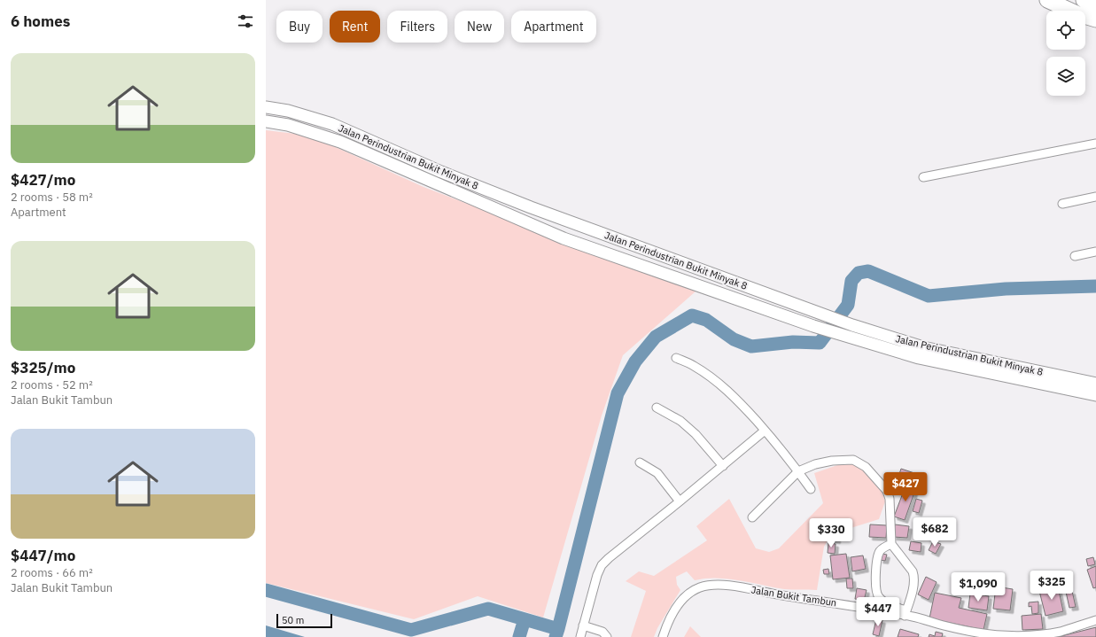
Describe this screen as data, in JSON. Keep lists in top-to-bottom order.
{
  "streets": {
    "street": ["Jalan Perindustrian Bukit Minyak 8", "Jalan Bukit Tambun"]
  },
  "scale_bar": "50 m",
  "page": {
    "heading": "6 homes",
    "chip": [
      "Buy",
      "Rent",
      "Filters",
      "New",
      "Apartment"
    ],
    "list": [
      {
        "name": "$427/mo",
        "note": "2 rooms · 58 m² · Apartment"
      },
      {
        "name": "$325/mo",
        "note": "2 rooms · 52 m² · Jalan Bukit Tambun"
      },
      {
        "name": "$447/mo",
        "note": "2 rooms · 66 m² · Jalan Bukit Tambun"
      }
    ],
    "price": [
      "$427",
      "$682",
      "$330",
      "$325",
      "$1,090",
      "$447"
    ],
    "scale": "50 m"
  }
}
